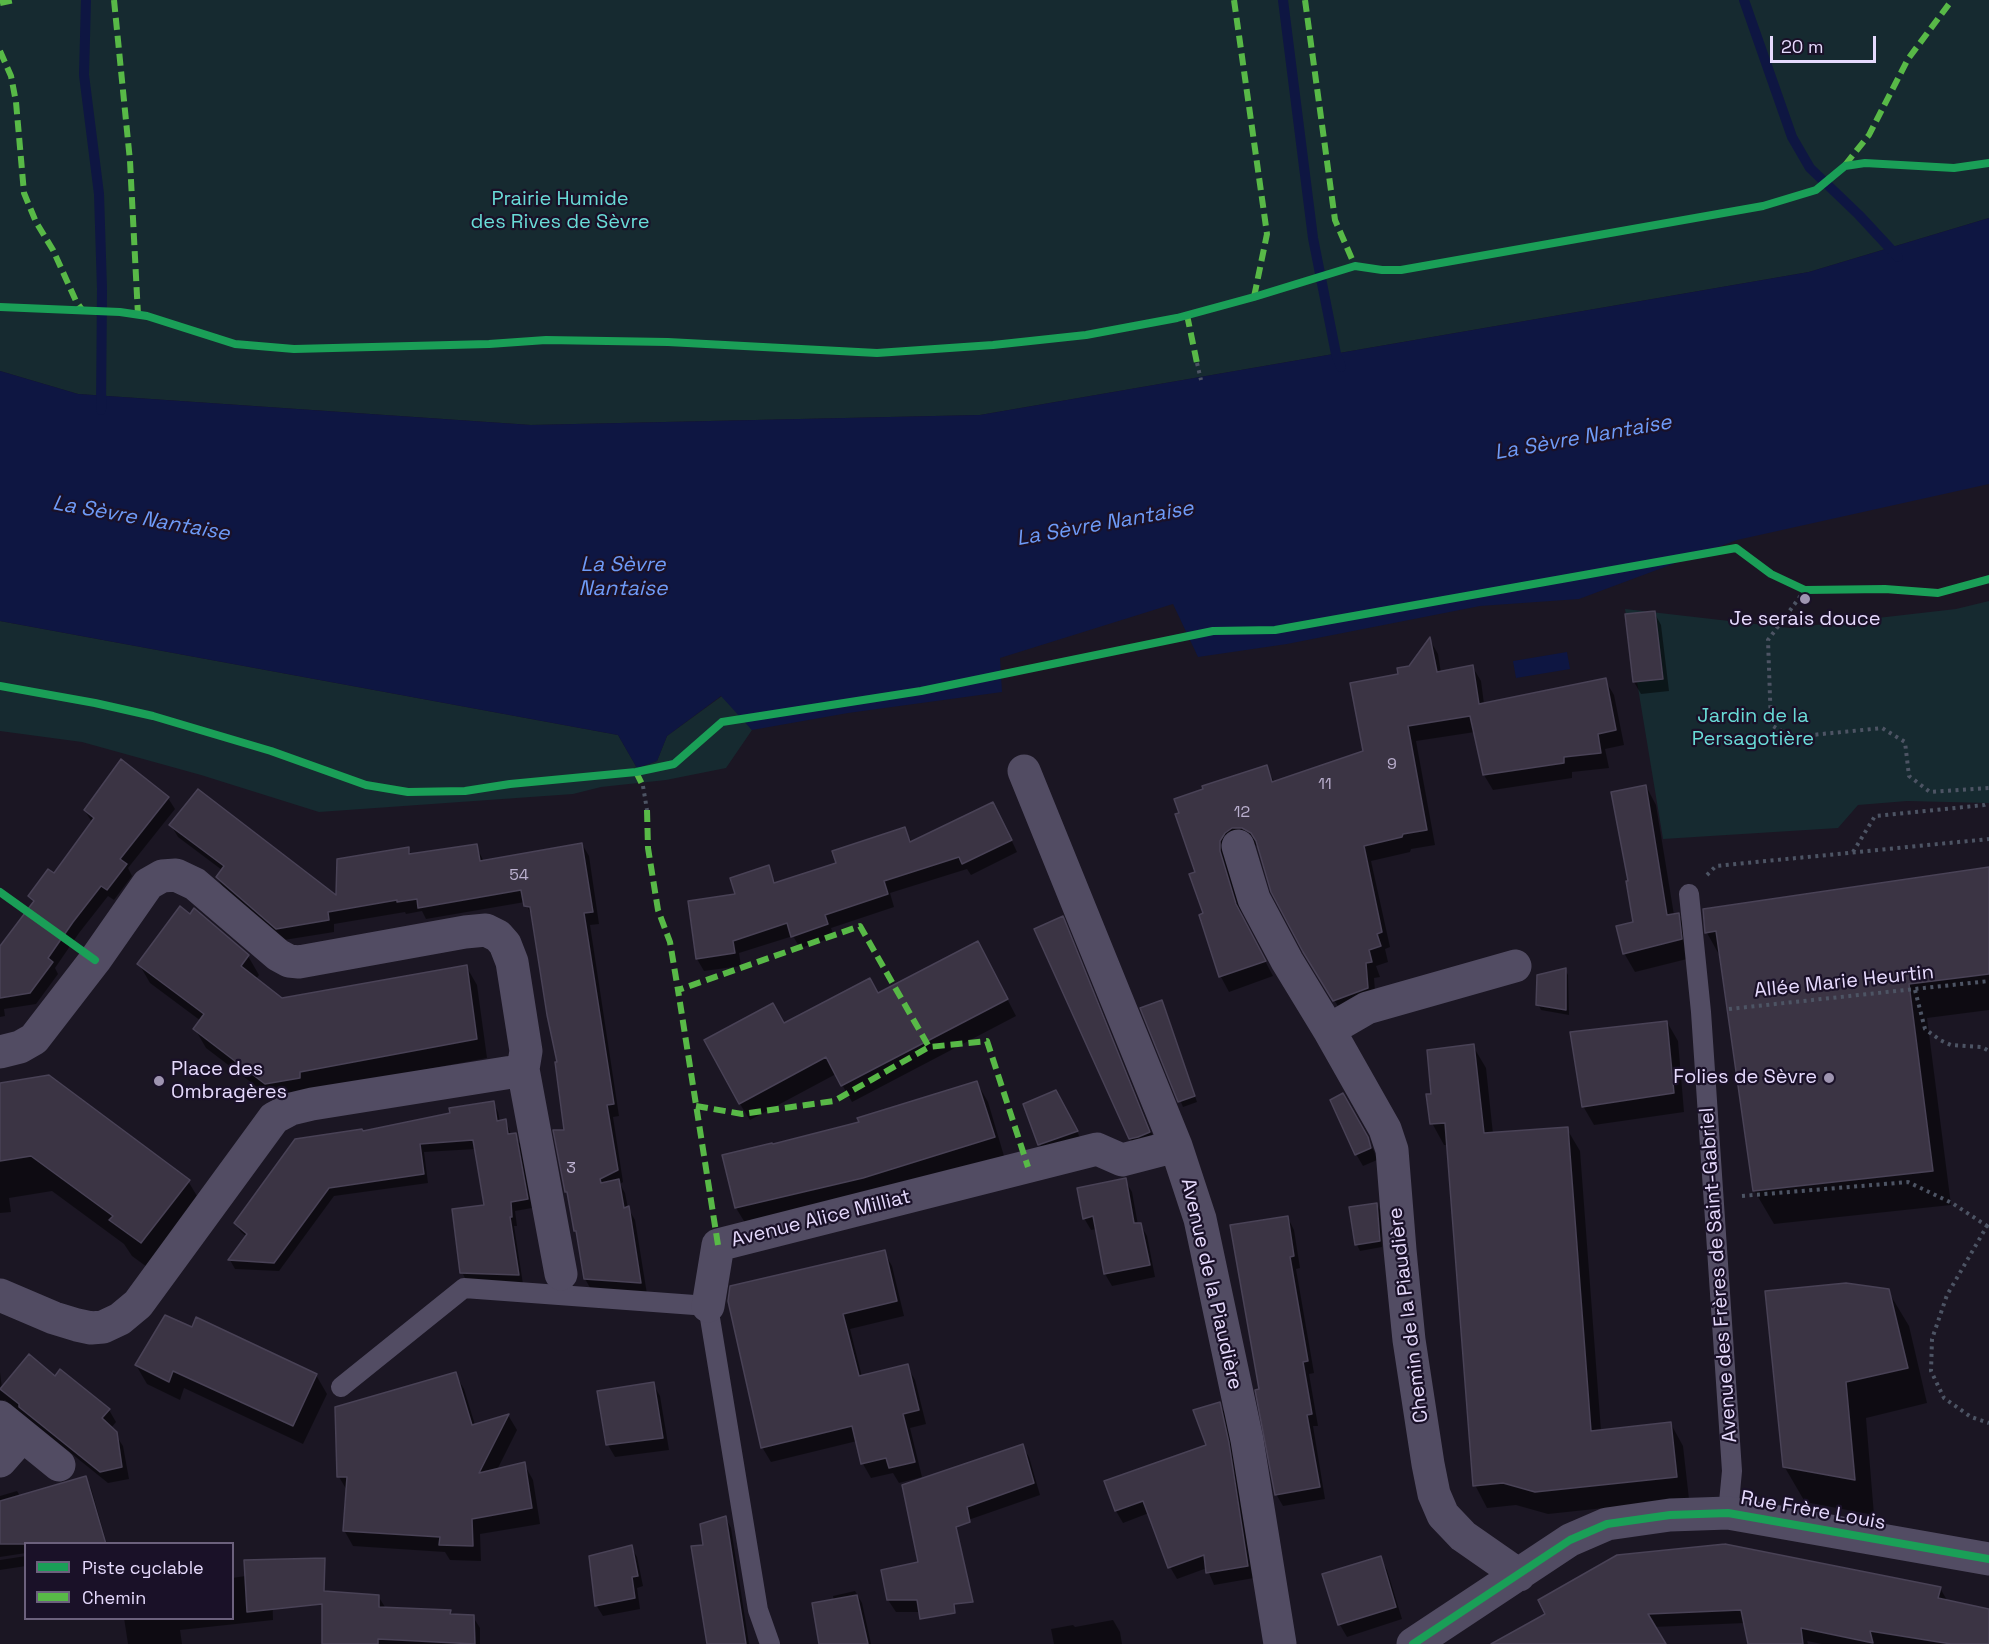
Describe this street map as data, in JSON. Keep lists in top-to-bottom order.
{
  "streets": {
    "street": [
      "Avenue Alice Milliat",
      "Avenue de la Piaudière",
      "Chemin de la Piaudière",
      "Rue Frère Louis"
    ],
    "lane": ["Avenue des Frères de Saint-Gabriel"],
    "path": ["Allée Marie Heurtin"]
  },
  "crossings": [
    ["Allée Marie Heurtin", "Avenue des Frères de Saint-Gabriel"],
    ["Avenue Alice Milliat", "Avenue de la Piaudière"],
    ["Avenue des Frères de Saint-Gabriel", "Rue Frère Louis"],
    ["Chemin de la Piaudière", "Rue Frère Louis"]
  ],
  "water": ["La Sèvre Nantaise"],
  "parks": ["Prairie Humide des Rives de Sèvre", "Jardin de la Persagotière"],
  "places": ["Je serais douce", "Folies de Sèvre", "Place des Ombragères"],
  "house_numbers": [
    "9",
    "11",
    "12",
    "54",
    "3"
  ],
  "legend": ["Piste cyclable", "Chemin"],
  "scale_bar": "20 m"
}
